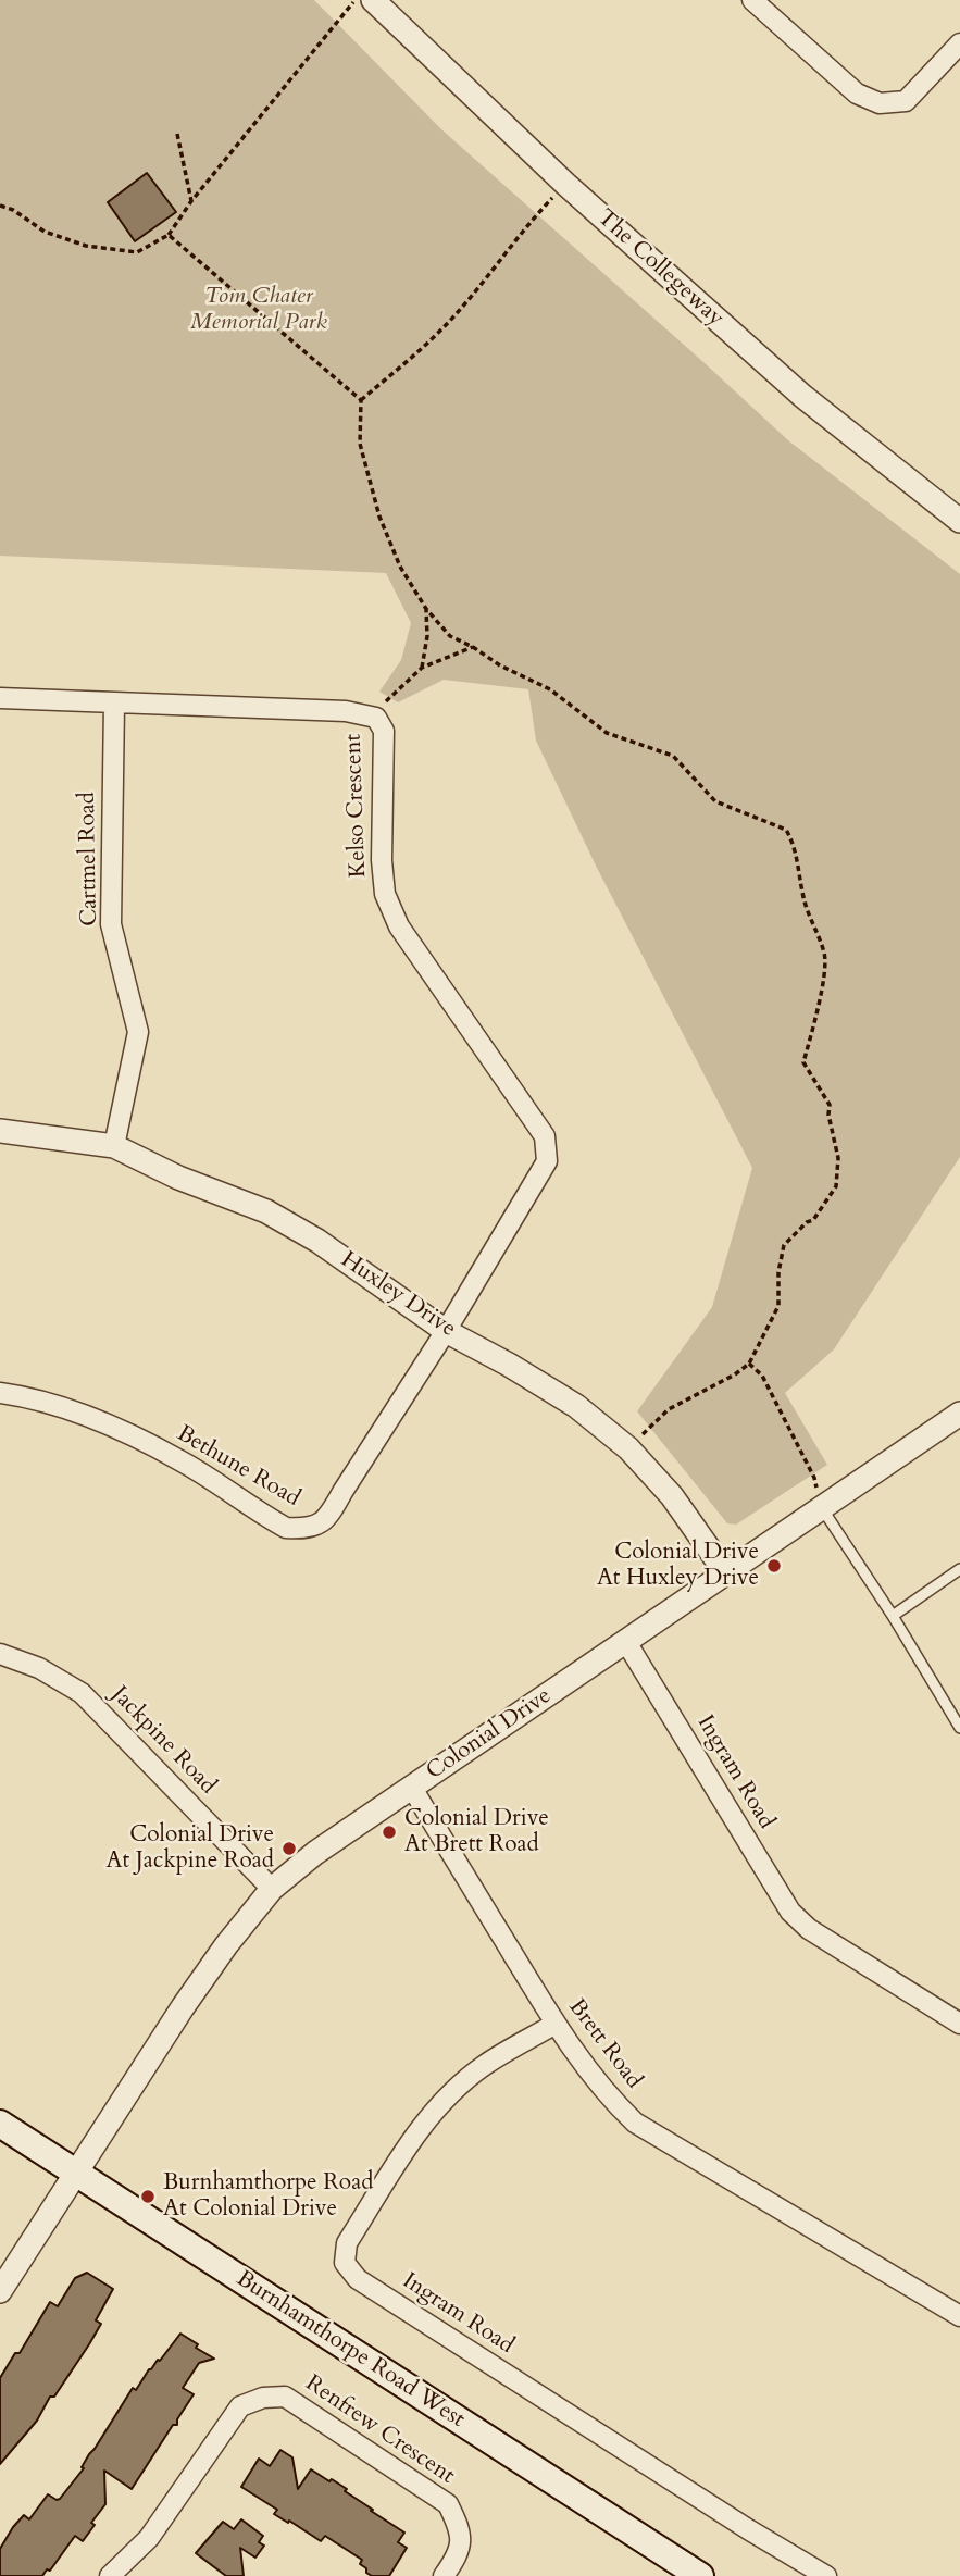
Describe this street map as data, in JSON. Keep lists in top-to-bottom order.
{
  "streets": {
    "main road": ["Burnhamthorpe Road West"],
    "street": [
      "The Collegeway",
      "Kelso Crescent",
      "Cartmel Road",
      "Huxley Drive",
      "Bethune Road",
      "Colonial Drive",
      "Jackpine Road",
      "Ingram Road",
      "Brett Road",
      "Renfrew Crescent"
    ]
  },
  "crossings": [
    ["Kelso Crescent", "Cartmel Road"],
    ["Kelso Crescent", "Huxley Drive"],
    ["Kelso Crescent", "Bethune Road"],
    ["Cartmel Road", "Huxley Drive"],
    ["Huxley Drive", "Bethune Road"],
    ["Huxley Drive", "Colonial Drive"],
    ["Colonial Drive", "Jackpine Road"],
    ["Colonial Drive", "Ingram Road"],
    ["Colonial Drive", "Brett Road"],
    ["Colonial Drive", "Burnhamthorpe Road West"],
    ["Ingram Road", "Brett Road"]
  ],
  "parks": ["Tom Chater Memorial Park"],
  "places": [
    "Colonial Drive At Huxley Drive",
    "Colonial Drive At Brett Road",
    "Colonial Drive At Jackpine Road",
    "Burnhamthorpe Road At Colonial Drive"
  ]
}
